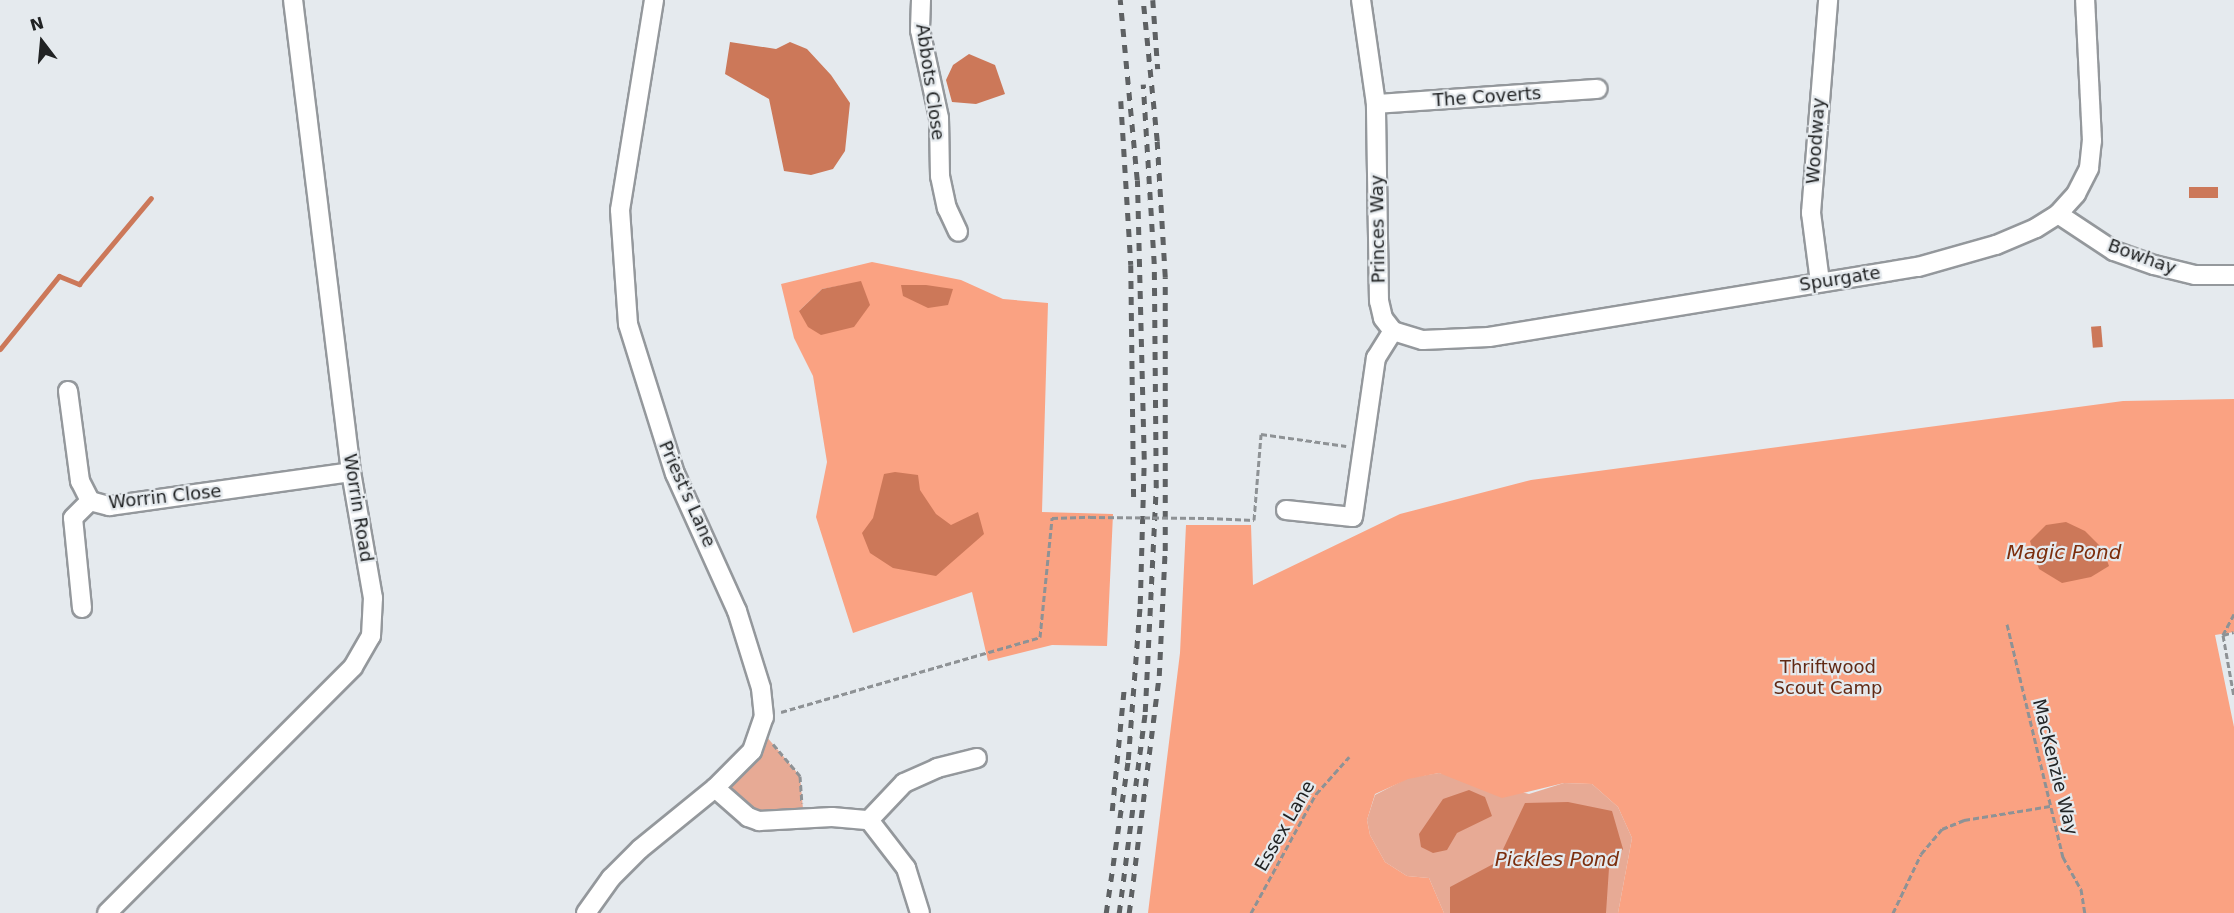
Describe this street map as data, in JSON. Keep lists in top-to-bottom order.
{
  "streets": {
    "street": [
      "Abbots Close",
      "The Coverts",
      "Woodway",
      "Princes Way",
      "Bowhay",
      "Spurgate",
      "Priest's Lane",
      "Worrin Close",
      "Worrin Road"
    ],
    "path": ["MacKenzie Way", "Essex Lane"]
  },
  "crossings": [
    ["The Coverts", "Princes Way"],
    ["Woodway", "Spurgate"],
    ["Princes Way", "Spurgate"],
    ["Bowhay", "Spurgate"],
    ["Worrin Close", "Worrin Road"]
  ],
  "water": ["Magic Pond", "Pickles Pond"],
  "parks": ["Thriftwood Scout Camp"],
  "north": "top"
}
